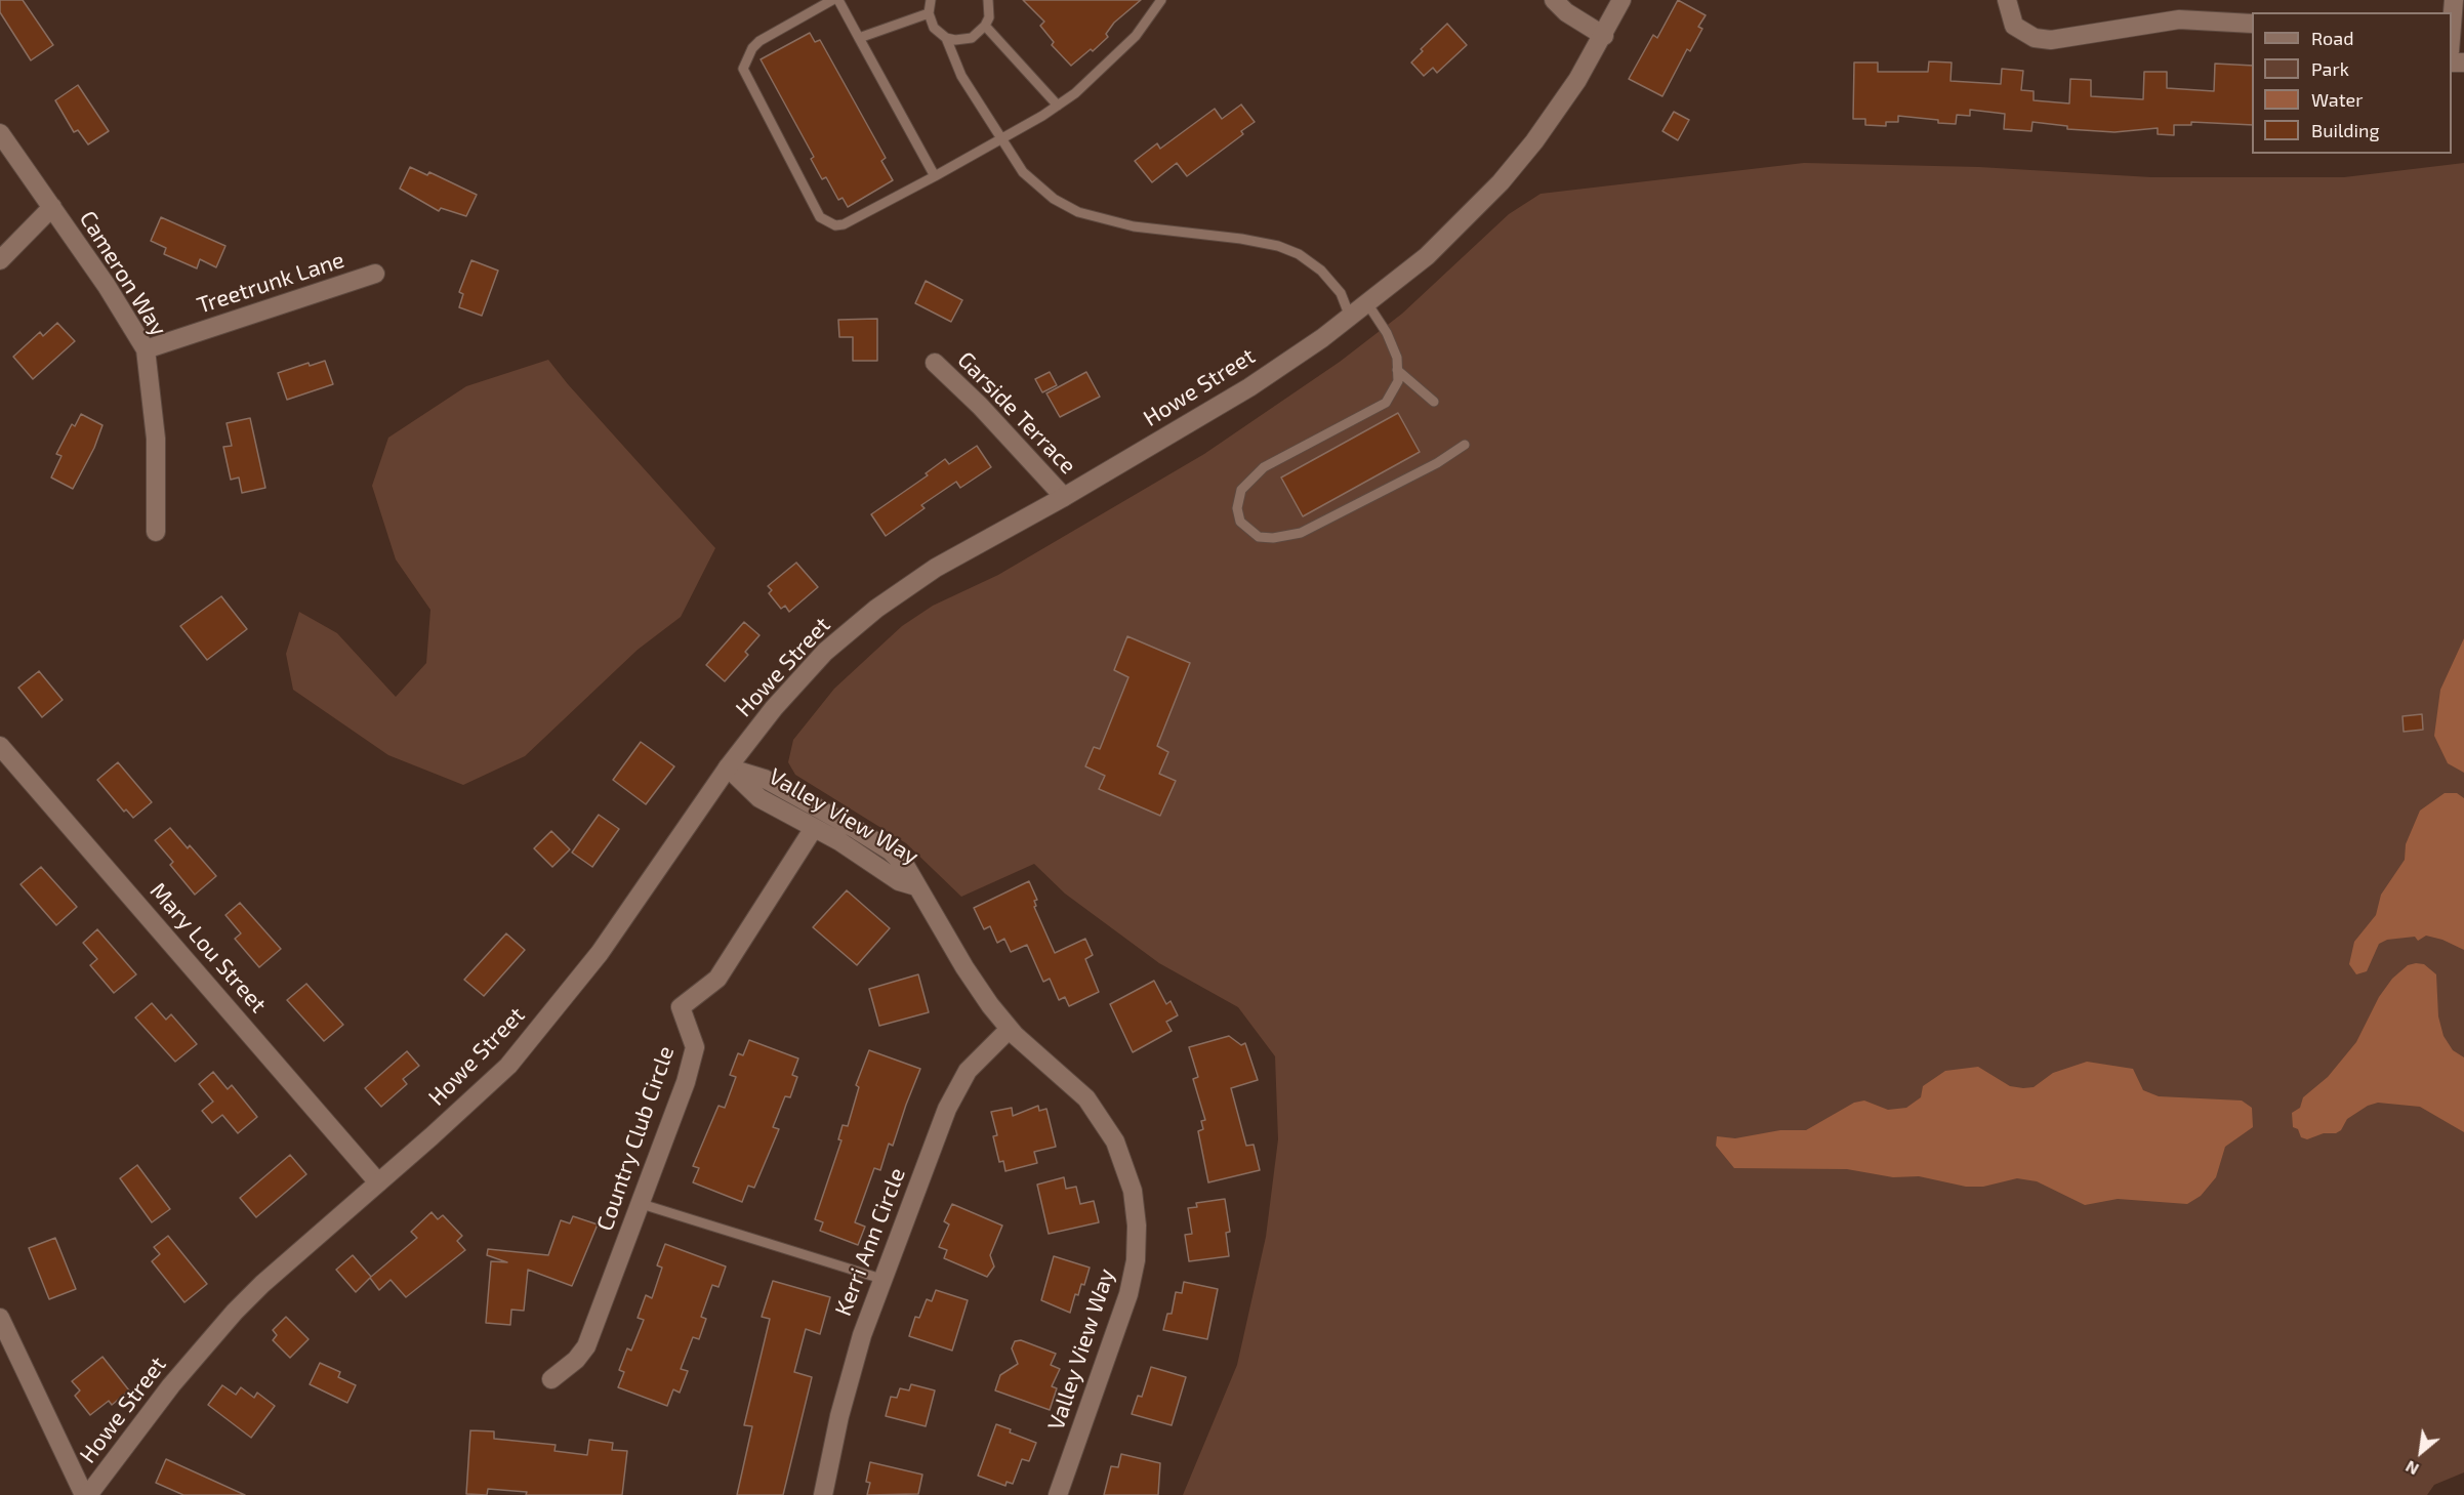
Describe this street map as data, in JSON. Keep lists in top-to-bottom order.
{
  "streets": {
    "street": [
      "Cameron Way",
      "Treetrunk Lane",
      "Howe Street",
      "Garside Terrace",
      "Valley View Way",
      "Mary Lou Street",
      "Country Club Circle",
      "Kerri Ann Circle"
    ]
  },
  "crossings": [
    ["Cameron Way", "Treetrunk Lane"],
    ["Howe Street", "Garside Terrace"],
    ["Howe Street", "Valley View Way"],
    ["Howe Street", "Mary Lou Street"],
    ["Valley View Way", "Country Club Circle"],
    ["Valley View Way", "Kerri Ann Circle"]
  ],
  "legend": [
    "Road",
    "Park",
    "Water",
    "Building"
  ],
  "north": "bottom left"
}
